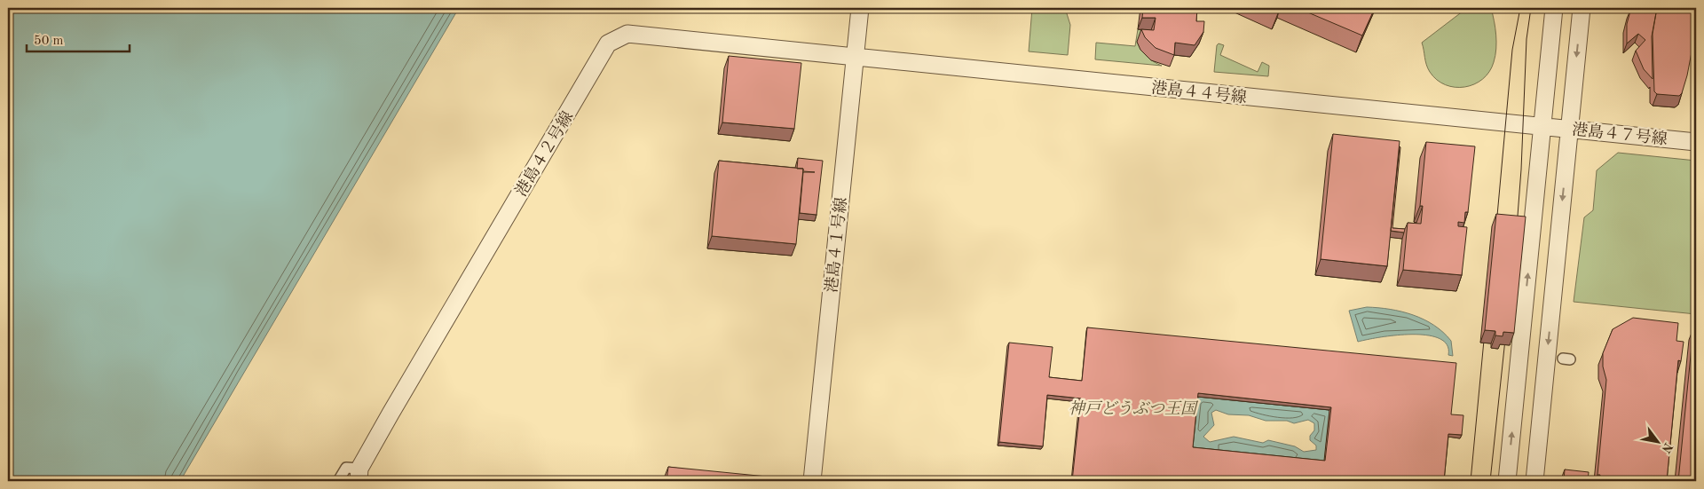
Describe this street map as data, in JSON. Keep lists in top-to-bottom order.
{
  "streets": {
    "street": [
      "港島４４号線",
      "港島４７号線",
      "港島４２号線",
      "港島４１号線"
    ]
  },
  "crossings": [
    ["港島４４号線", "港島４７号線"],
    ["港島４４号線", "港島４２号線"],
    ["港島４４号線", "港島４１号線"],
    ["港島４２号線", "港島４１号線"]
  ],
  "parks": ["神戸どうぶつ王国"],
  "scale_bar": "50 m",
  "north": "bottom right"
}
